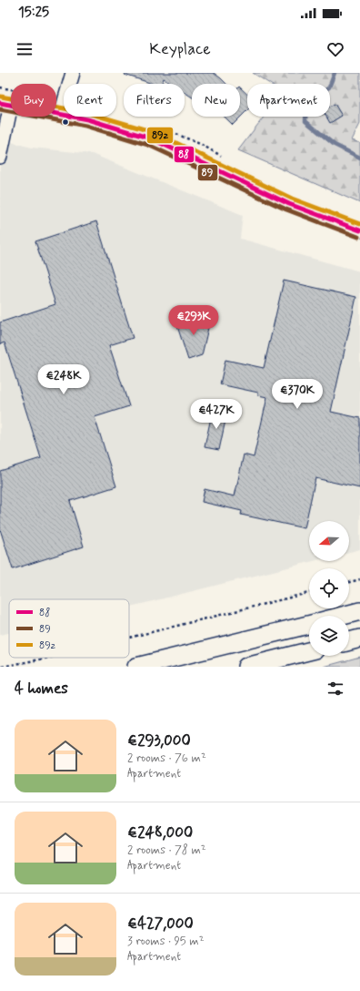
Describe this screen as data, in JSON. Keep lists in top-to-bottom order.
{
  "lines": ["transit line 89z", "transit line 88", "transit line 89"],
  "legend": ["88", "89", "89z"],
  "north": "left",
  "page": {
    "status": "15:25",
    "header": "Keyplace",
    "chip": [
      "Buy",
      "Rent",
      "Filters",
      "New",
      "Apartment"
    ],
    "price": [
      "€293K",
      "€248K",
      "€370K",
      "€427K"
    ],
    "heading": "4 homes",
    "list": [
      {
        "name": "€293,000",
        "note": "2 rooms · 76 m² · Apartment"
      },
      {
        "name": "€248,000",
        "note": "2 rooms · 78 m² · Apartment"
      },
      {
        "name": "€427,000",
        "note": "3 rooms · 95 m² · Apartment"
      }
    ]
  }
}
